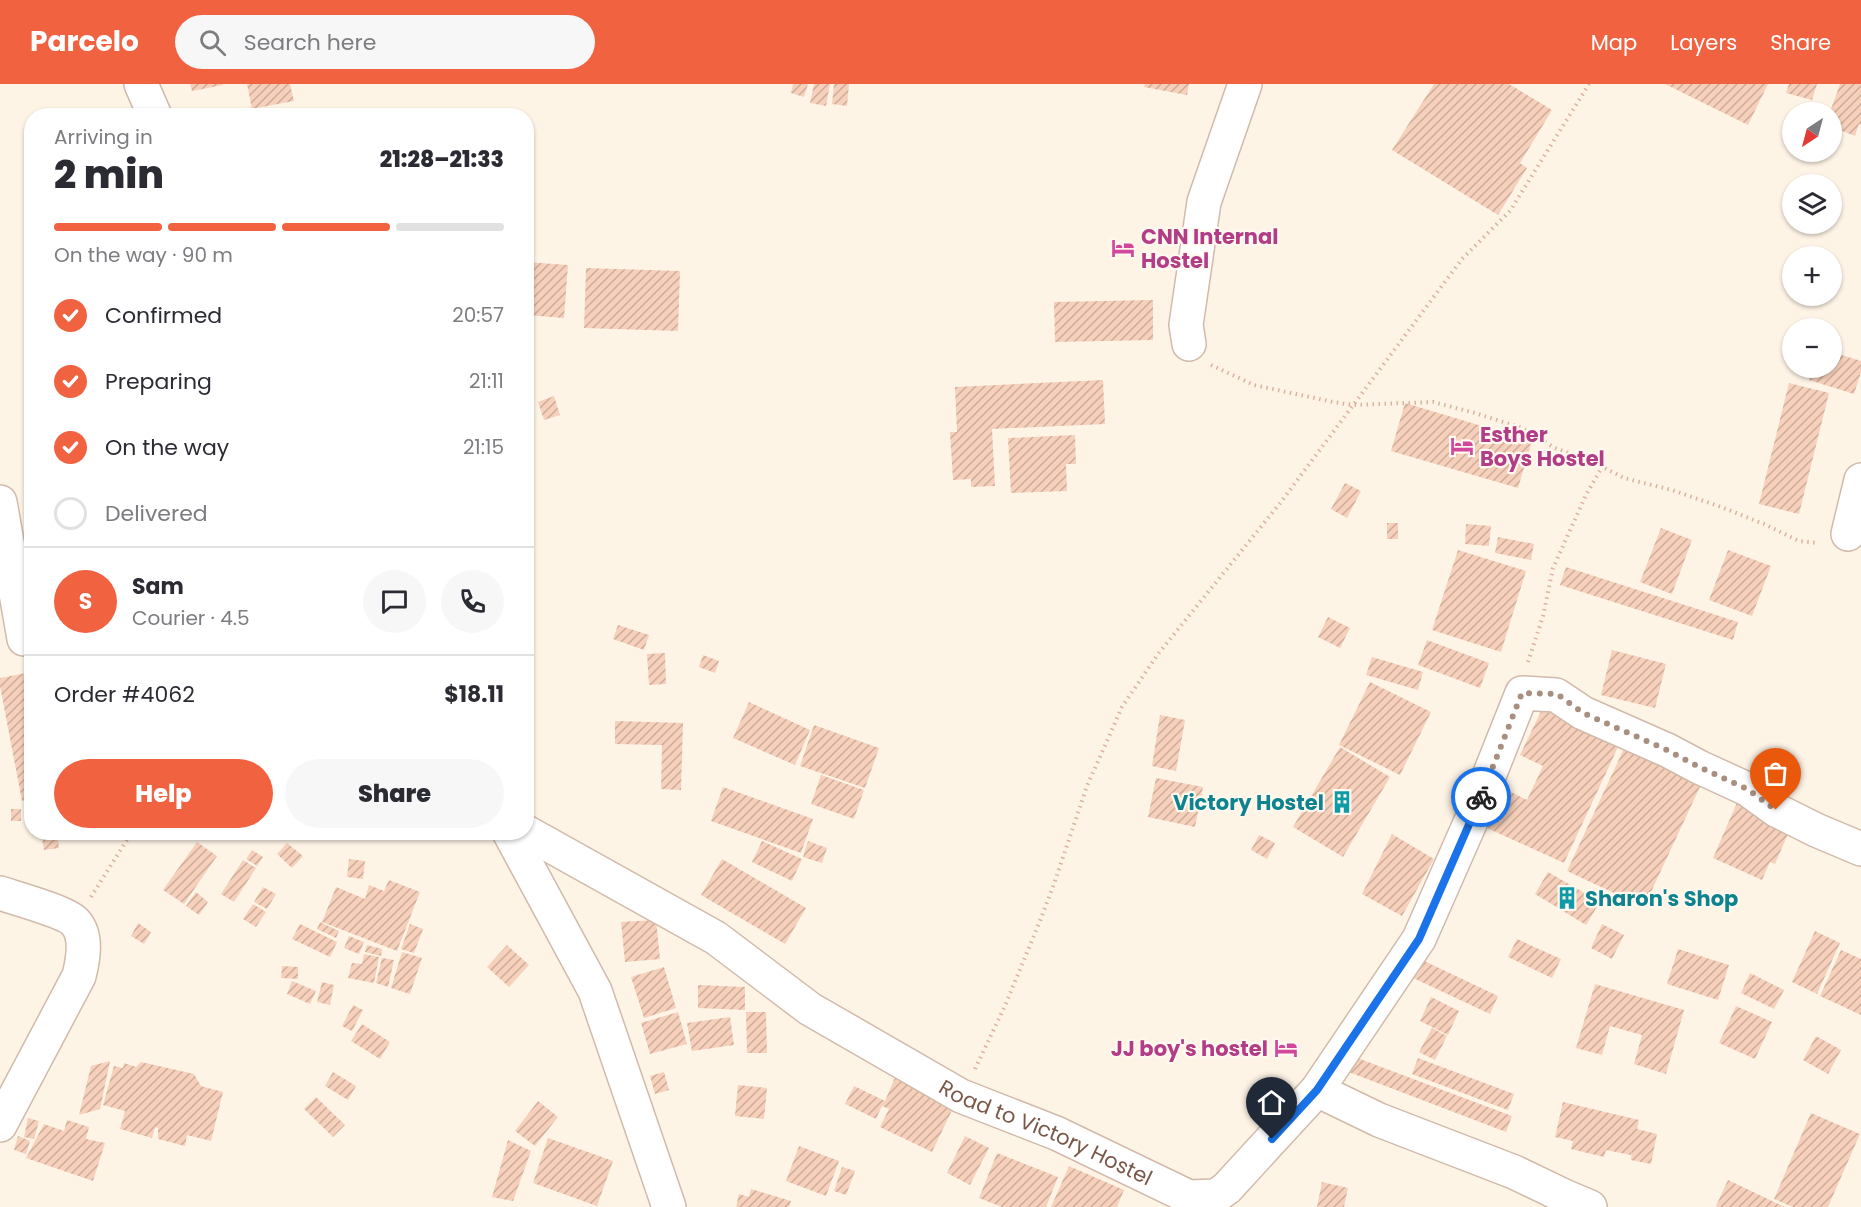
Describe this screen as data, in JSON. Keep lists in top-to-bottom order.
{
  "streets": {
    "street": ["Road to Victory Hostel"]
  },
  "places": {
    "hotel": ["CNN Internal Hostel", "Esther Boys Hostel", "JJ boy's hostel"],
    "building": ["Victory Hostel", "Sharon's Shop"]
  },
  "north": "bottom left",
  "page": {
    "header": "Parcelo",
    "search": "Search here",
    "nav": ["Map", "Layers", "Share"],
    "map_buttons": ["+", "−"],
    "heading": ["2 min", "Arriving in", "21:28–21:33"],
    "panel": [
      "Sam",
      "Courier · 4.5",
      "Order #4062",
      "$18.11"
    ],
    "bar": "On the way · 90 m",
    "list": [
      ["Confirmed", "20:57"],
      ["Preparing", "21:11"],
      ["On the way", "21:15"],
      "Delivered"
    ],
    "round": "S",
    "buttons": ["Help", "Share"]
  }
}
